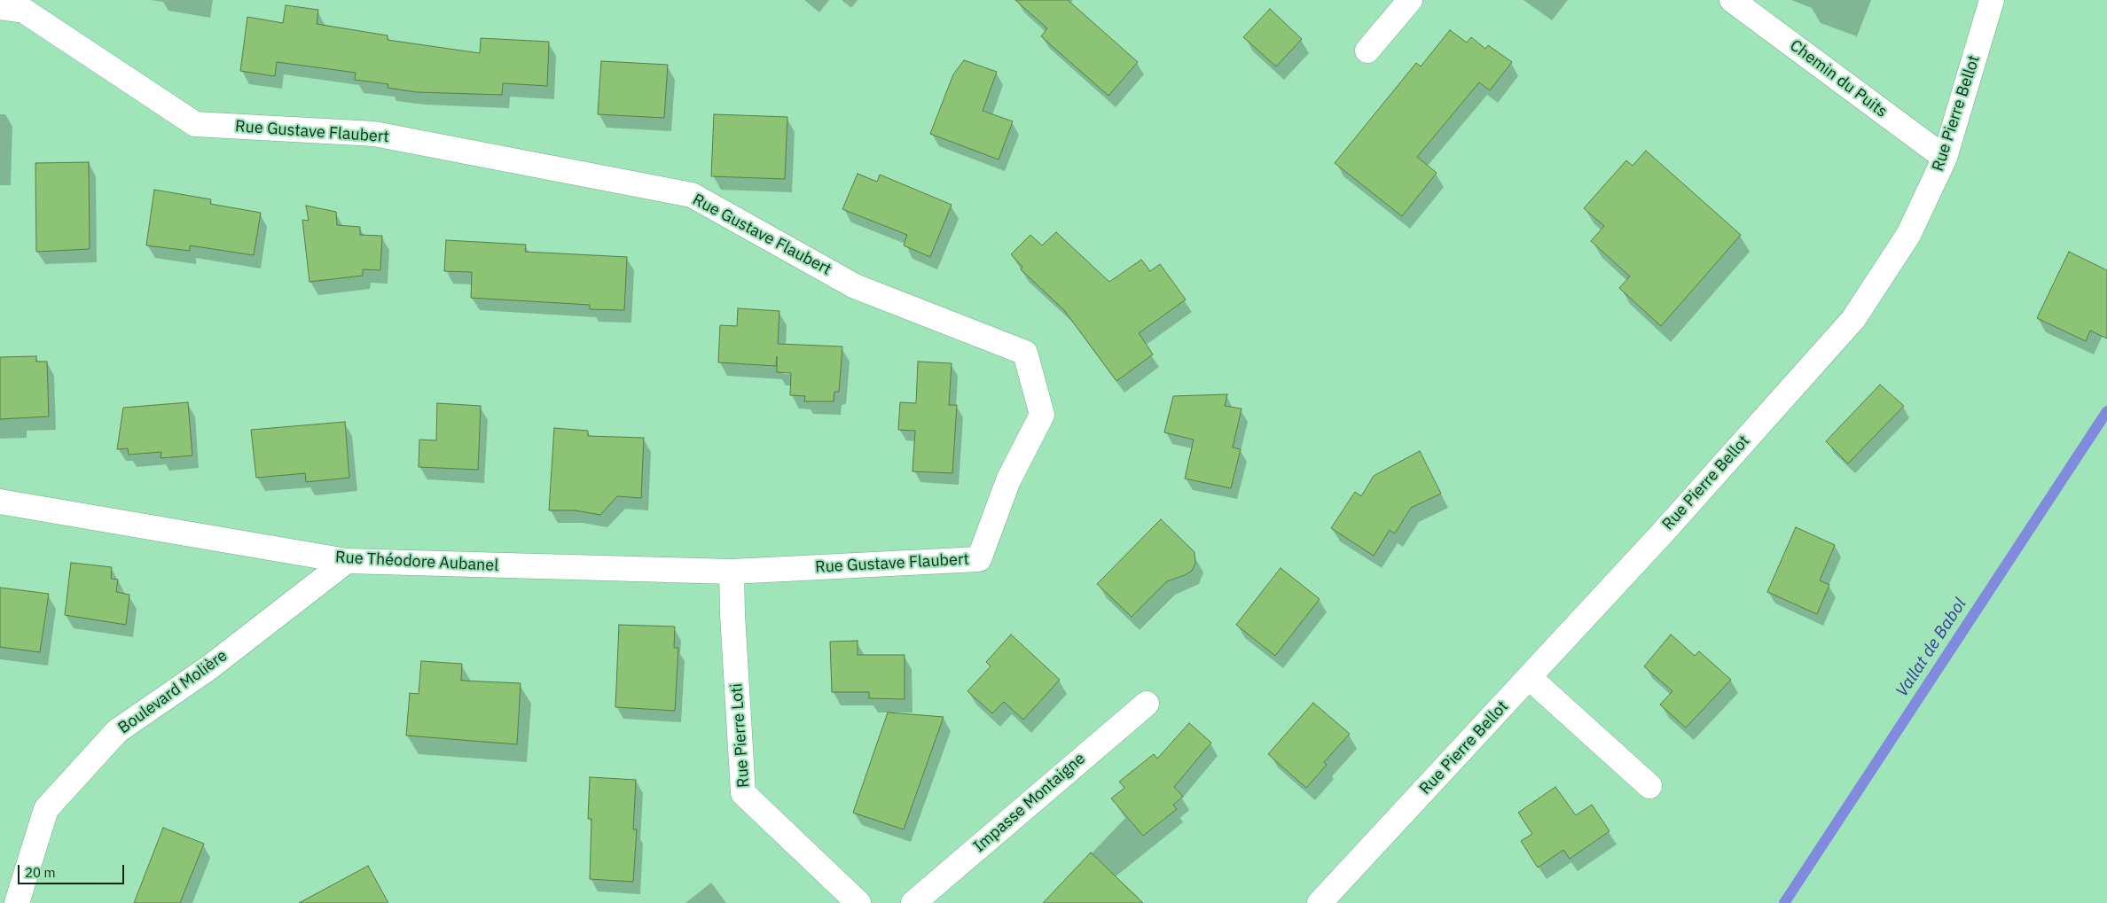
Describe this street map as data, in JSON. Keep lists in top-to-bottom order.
{
  "streets": {
    "street": [
      "Chemin du Puits",
      "Rue Pierre Bellot",
      "Rue Gustave Flaubert",
      "Rue Théodore Aubanel",
      "Boulevard Molière",
      "Rue Pierre Loti",
      "Impasse Montaigne"
    ]
  },
  "crossings": [
    ["Chemin du Puits", "Rue Pierre Bellot"],
    ["Rue Gustave Flaubert", "Rue Théodore Aubanel"],
    ["Rue Gustave Flaubert", "Rue Pierre Loti"],
    ["Rue Théodore Aubanel", "Boulevard Molière"],
    ["Rue Théodore Aubanel", "Rue Pierre Loti"]
  ],
  "water": ["Vallat de Babol"],
  "scale_bar": "20 m"
}
